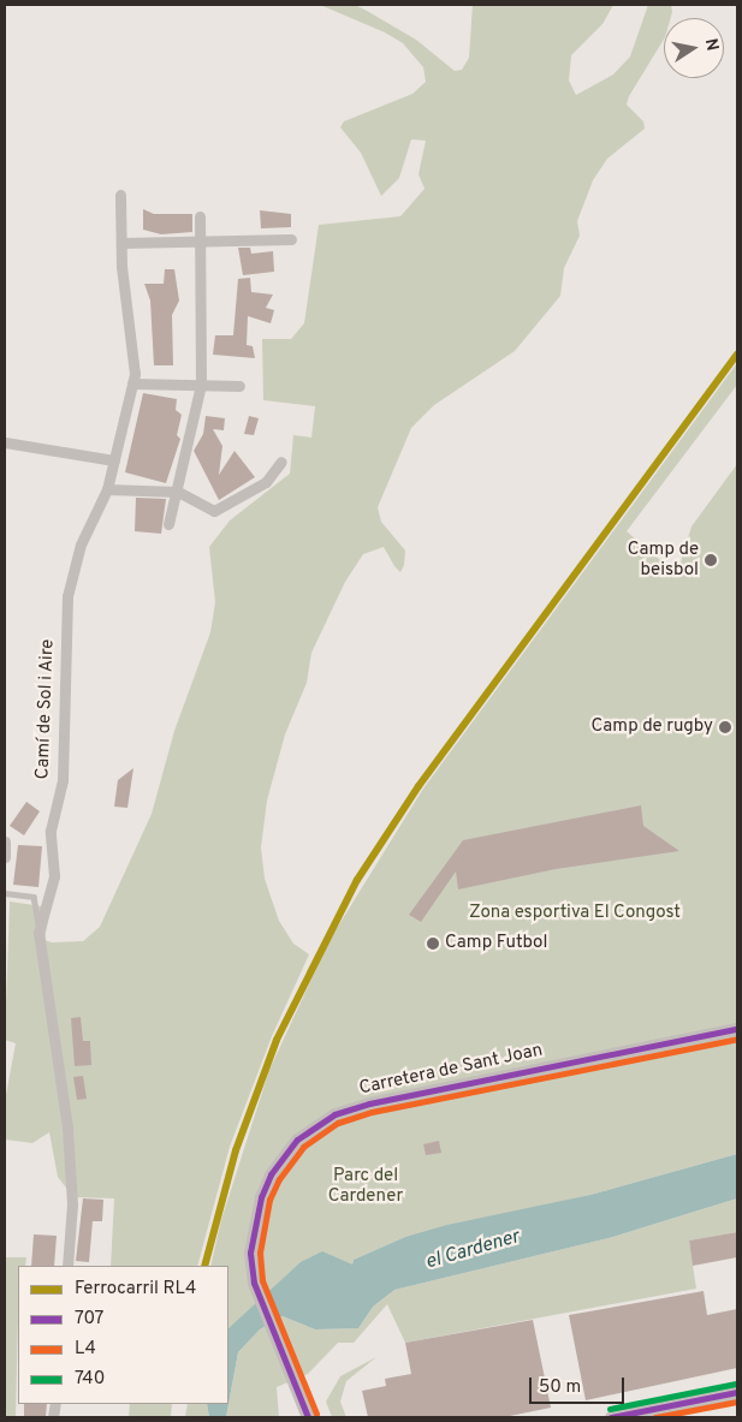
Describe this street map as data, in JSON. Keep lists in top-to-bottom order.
{
  "streets": {
    "street": ["Camí de Sol i Aire", "Carretera de Sant Joan"]
  },
  "water": ["el Cardener"],
  "parks": ["Zona esportiva El Congost", "Parc del Cardener"],
  "places": ["Camp de beisbol", "Camp de rugby", "Camp Futbol"],
  "lines": [
    "rail line RL4",
    "transit line 707",
    "transit line L4",
    "transit line 740"
  ],
  "legend": [
    "Ferrocarril RL4",
    "707",
    "L4",
    "740"
  ],
  "scale_bar": "50 m",
  "north": "right"
}
